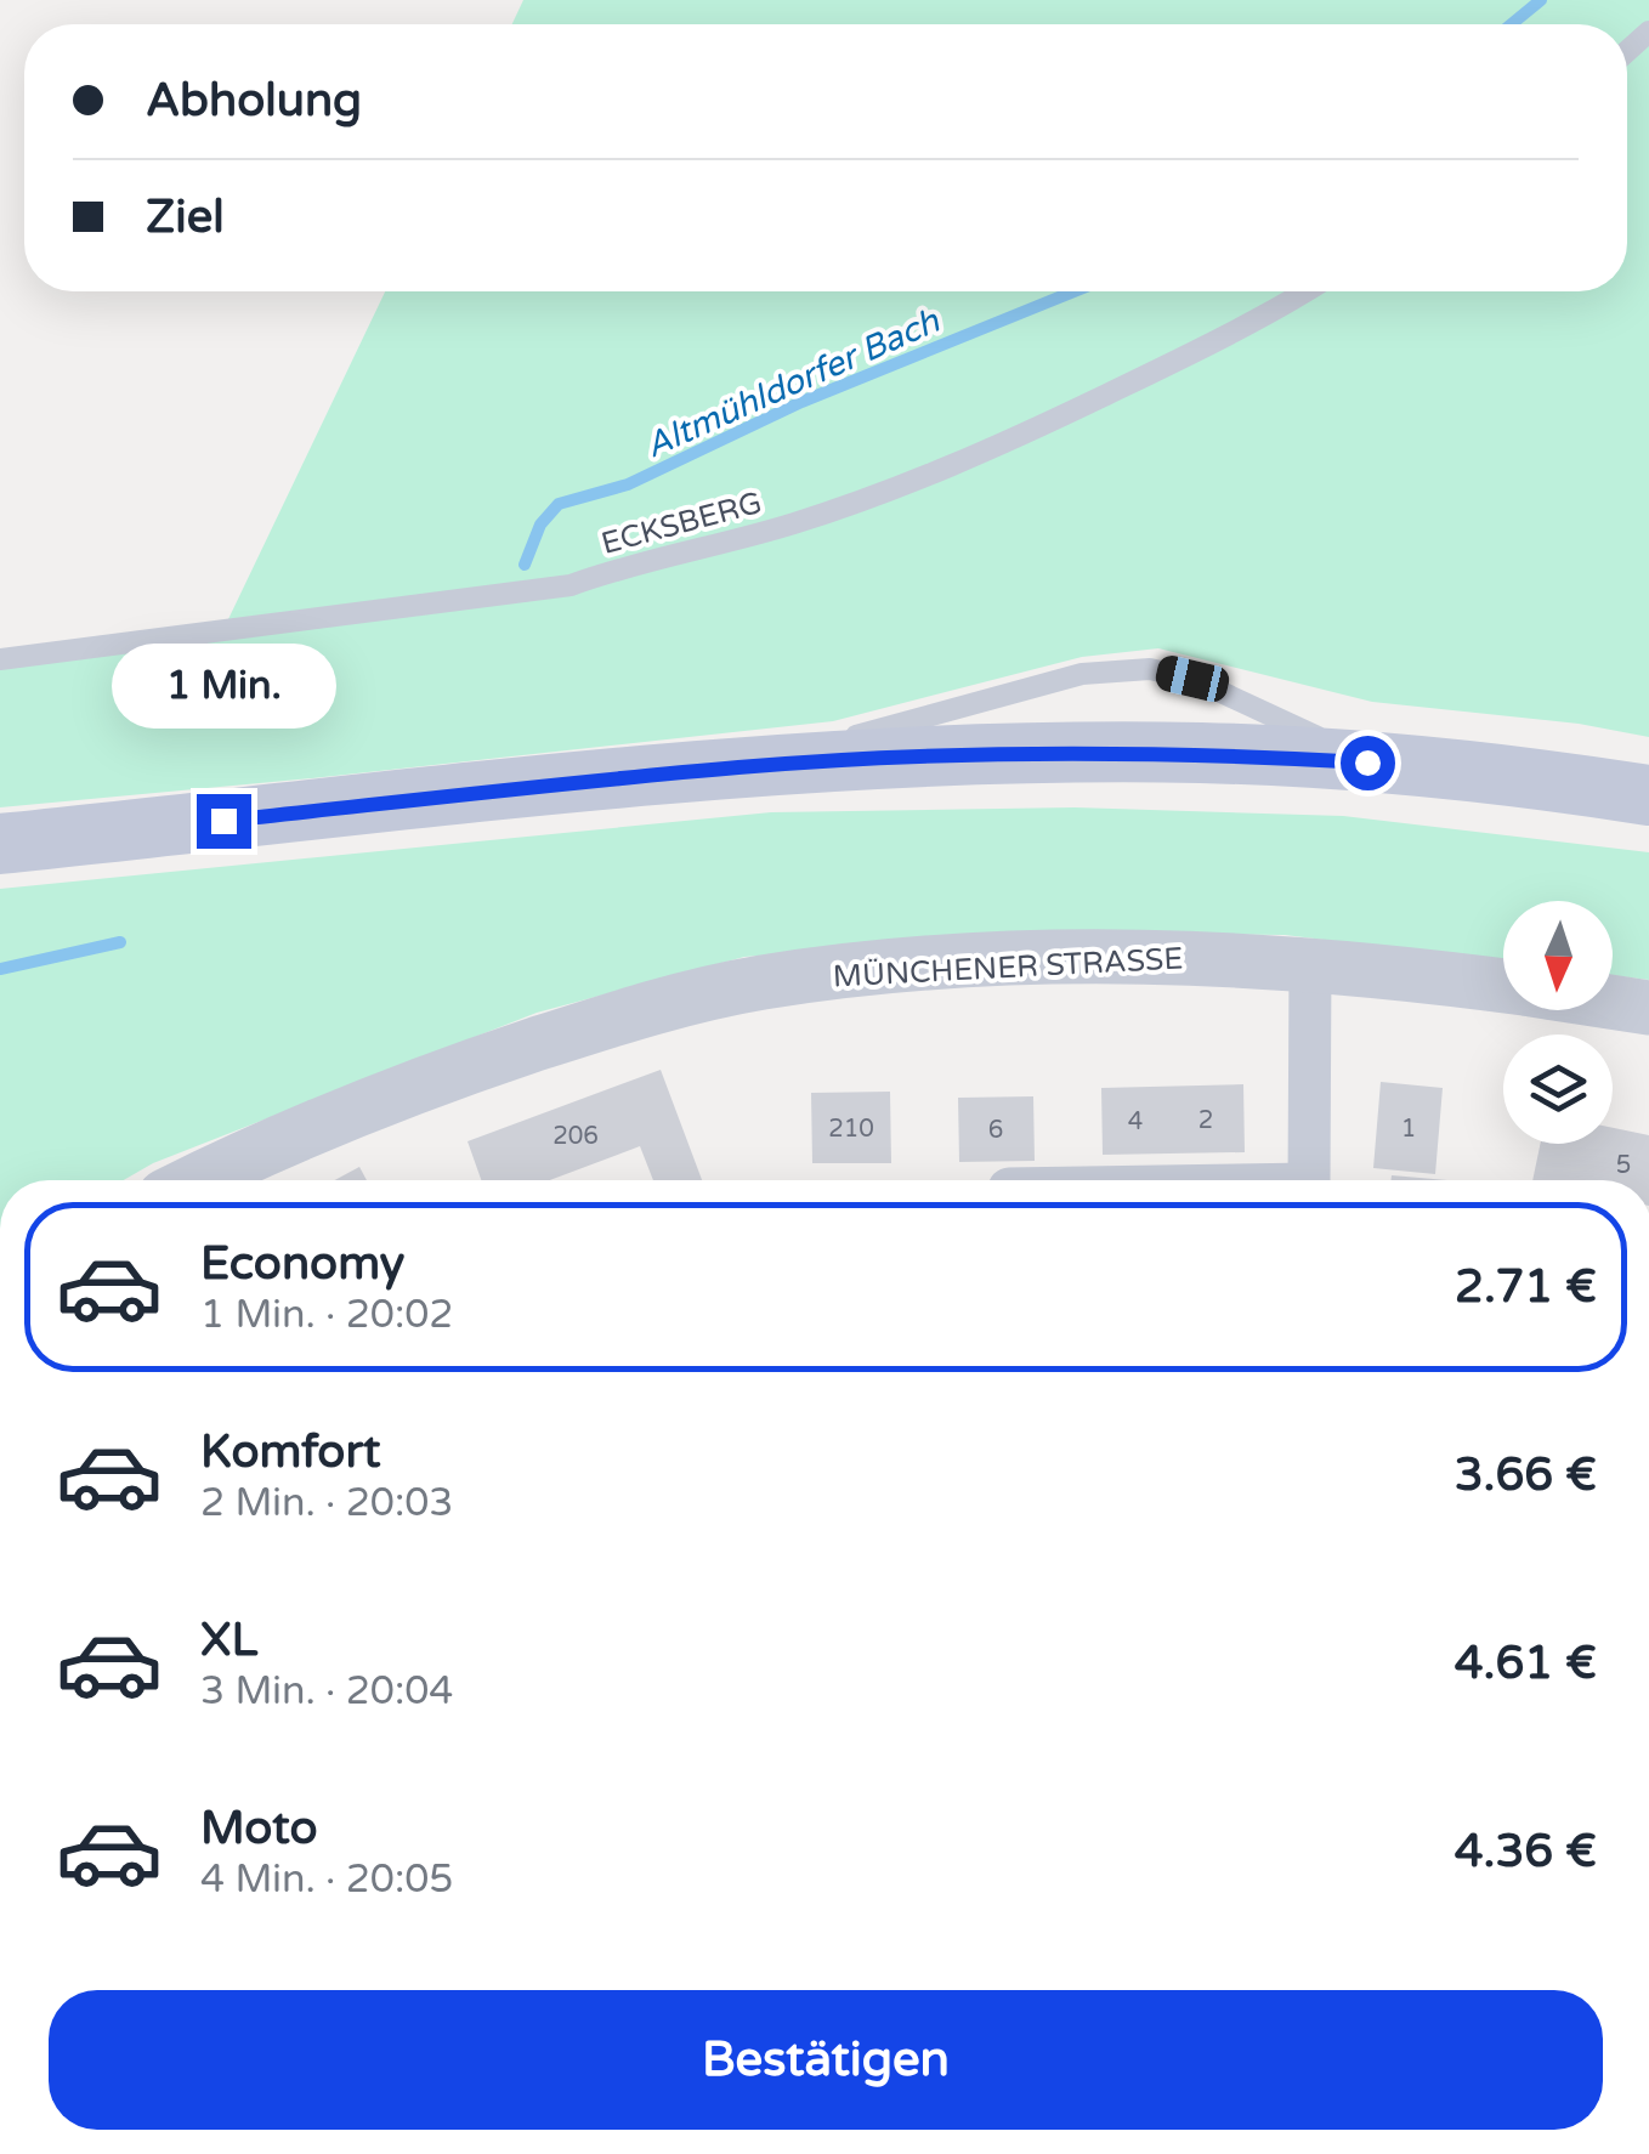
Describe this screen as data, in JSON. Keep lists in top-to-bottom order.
{
  "streets": {
    "street": ["MÜNCHENER STRASSE"],
    "lane": ["ECKSBERG"]
  },
  "water": ["Altmühldorfer Bach"],
  "house_numbers": [
    "2",
    "4",
    "210",
    "1",
    "6",
    "206",
    "5"
  ],
  "north": "bottom",
  "page": {
    "banner": ["Abholung", "Ziel"],
    "bubble": "1 Min.",
    "list": [
      {
        "name": "Economy",
        "note": "1 Min. · 20:02",
        "value": "2.71 €"
      },
      {
        "name": "Komfort",
        "note": "2 Min. · 20:03",
        "value": "3.66 €"
      },
      {
        "name": "XL",
        "note": "3 Min. · 20:04",
        "value": "4.61 €"
      },
      {
        "name": "Moto",
        "note": "4 Min. · 20:05",
        "value": "4.36 €"
      }
    ],
    "buttons": "Bestätigen"
  }
}
